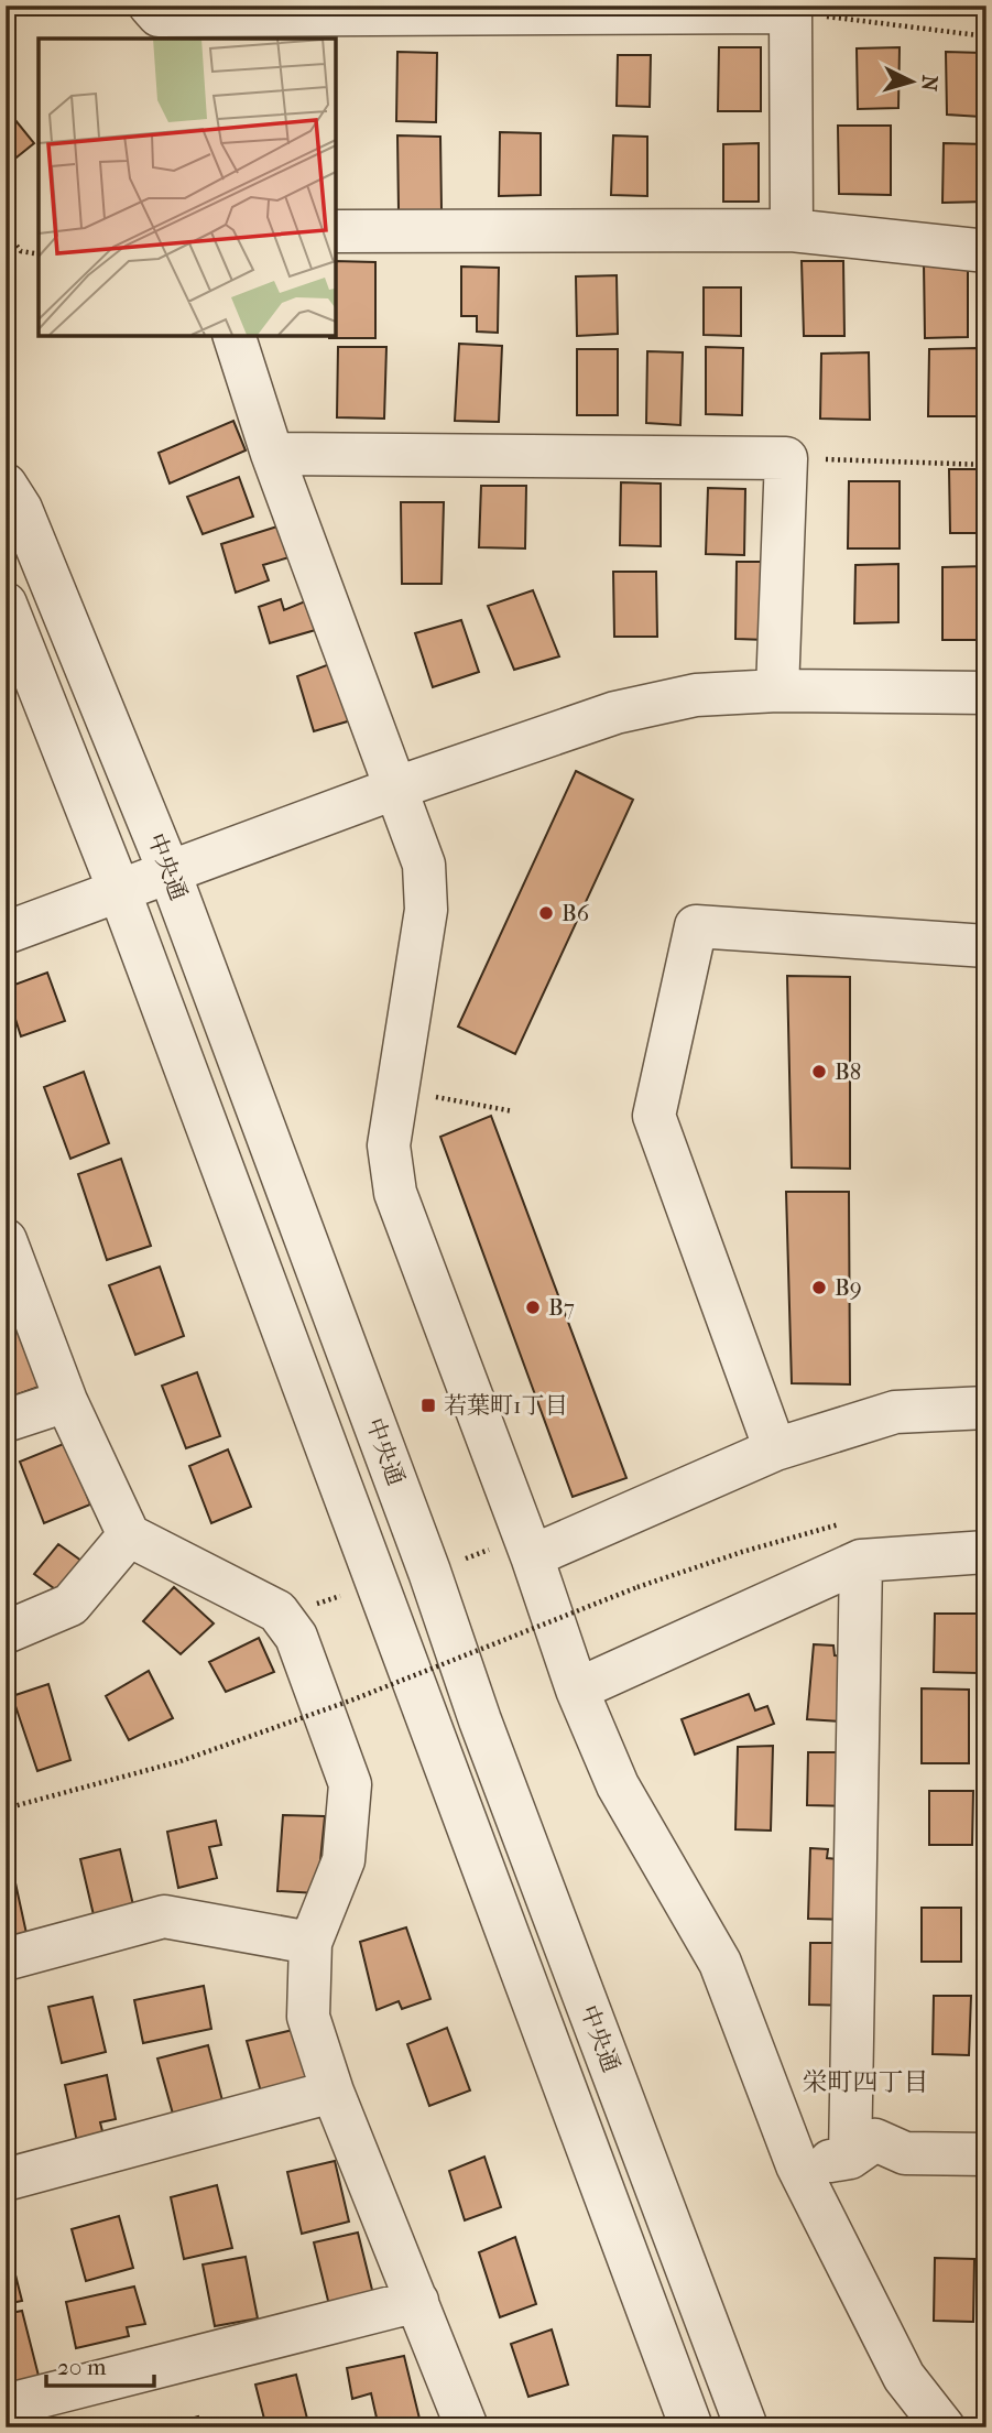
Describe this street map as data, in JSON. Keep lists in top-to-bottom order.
{
  "streets": {
    "street": ["中央通"]
  },
  "districts": ["栄町四丁目"],
  "places": {
    "other": [
      "B6",
      "B8",
      "B9",
      "B7"
    ],
    "transit": ["若葉町1丁目"]
  },
  "scale_bar": "20 m",
  "north": "right"
}
